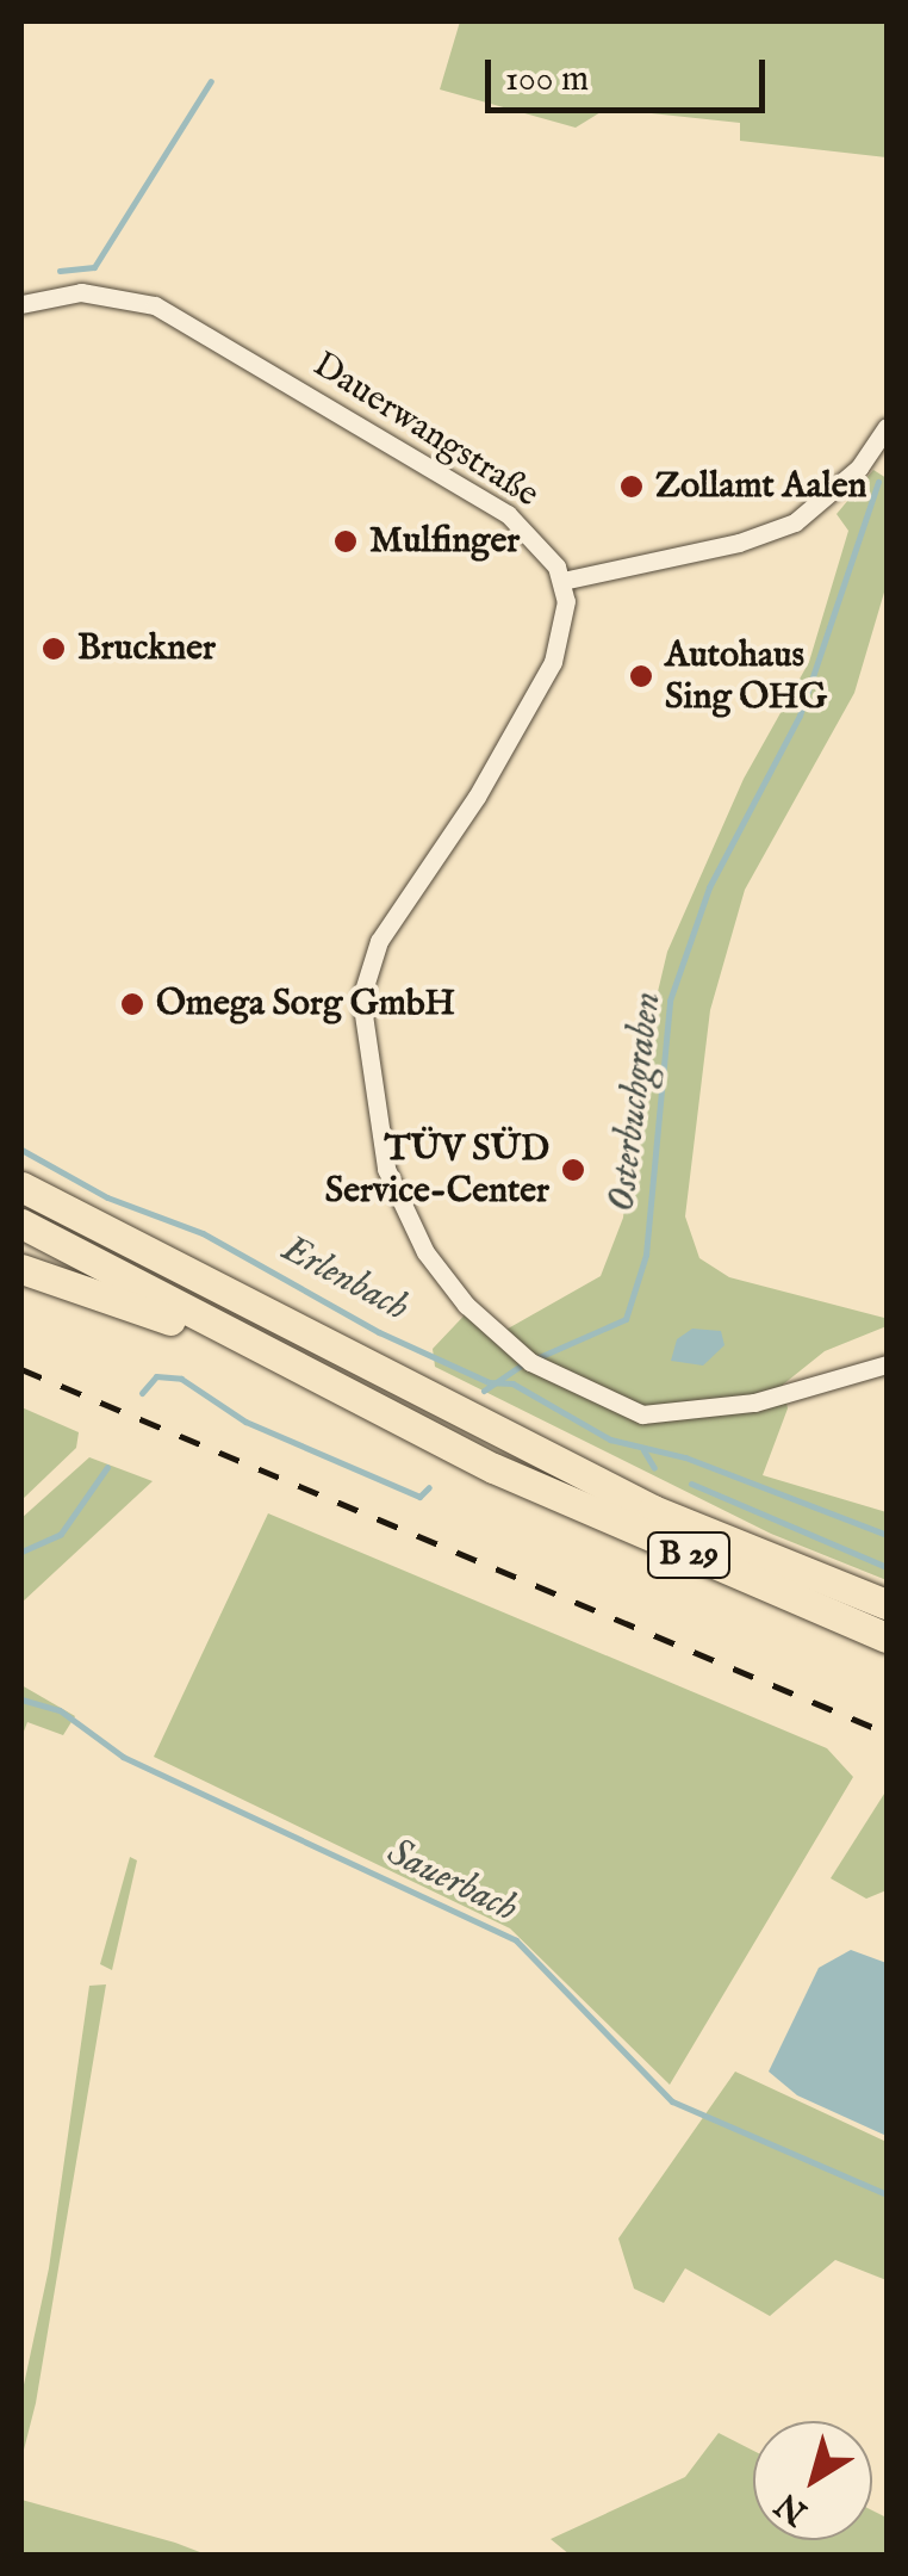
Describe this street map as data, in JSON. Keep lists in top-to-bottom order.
{
  "streets": {
    "highway": ["B 29"],
    "street": ["Dauerwangstraße"]
  },
  "water": ["Osterbuchgraben", "Erlenbach", "Sauerbach"],
  "places": [
    "Zollamt Aalen",
    "Mulfinger",
    "Bruckner",
    "Autohaus Sing OHG",
    "Omega Sorg GmbH",
    "TÜV SÜD Service-Center"
  ],
  "scale_bar": "100 m",
  "north": "bottom left"
}
